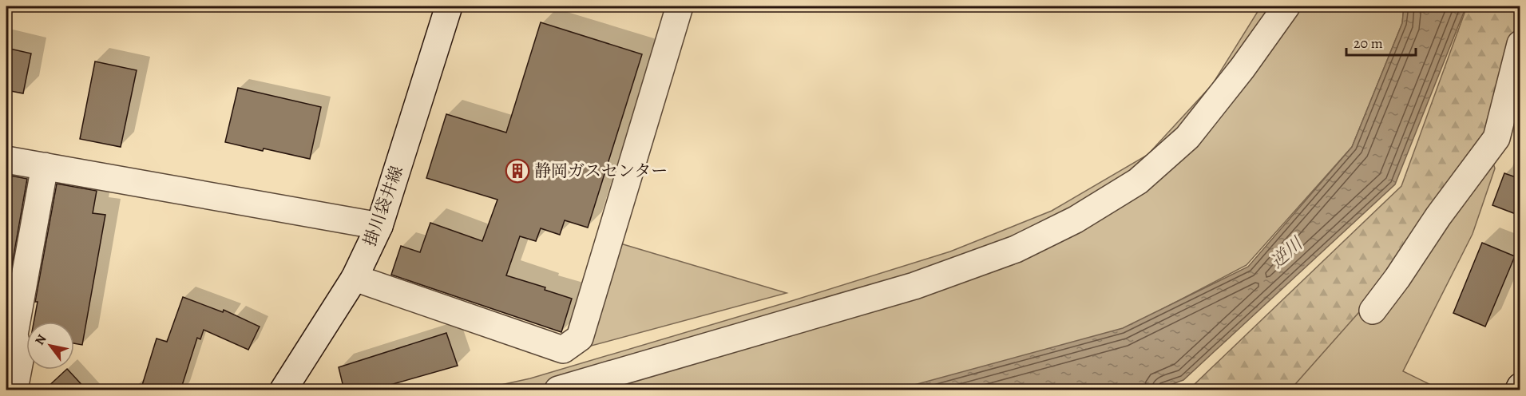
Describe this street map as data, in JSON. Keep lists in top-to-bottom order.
{
  "streets": {
    "street": ["掛川袋井線"]
  },
  "water": ["逆川"],
  "places": {
    "building": ["静岡ガスセンター"]
  },
  "scale_bar": "20 m",
  "north": "top left"
}
